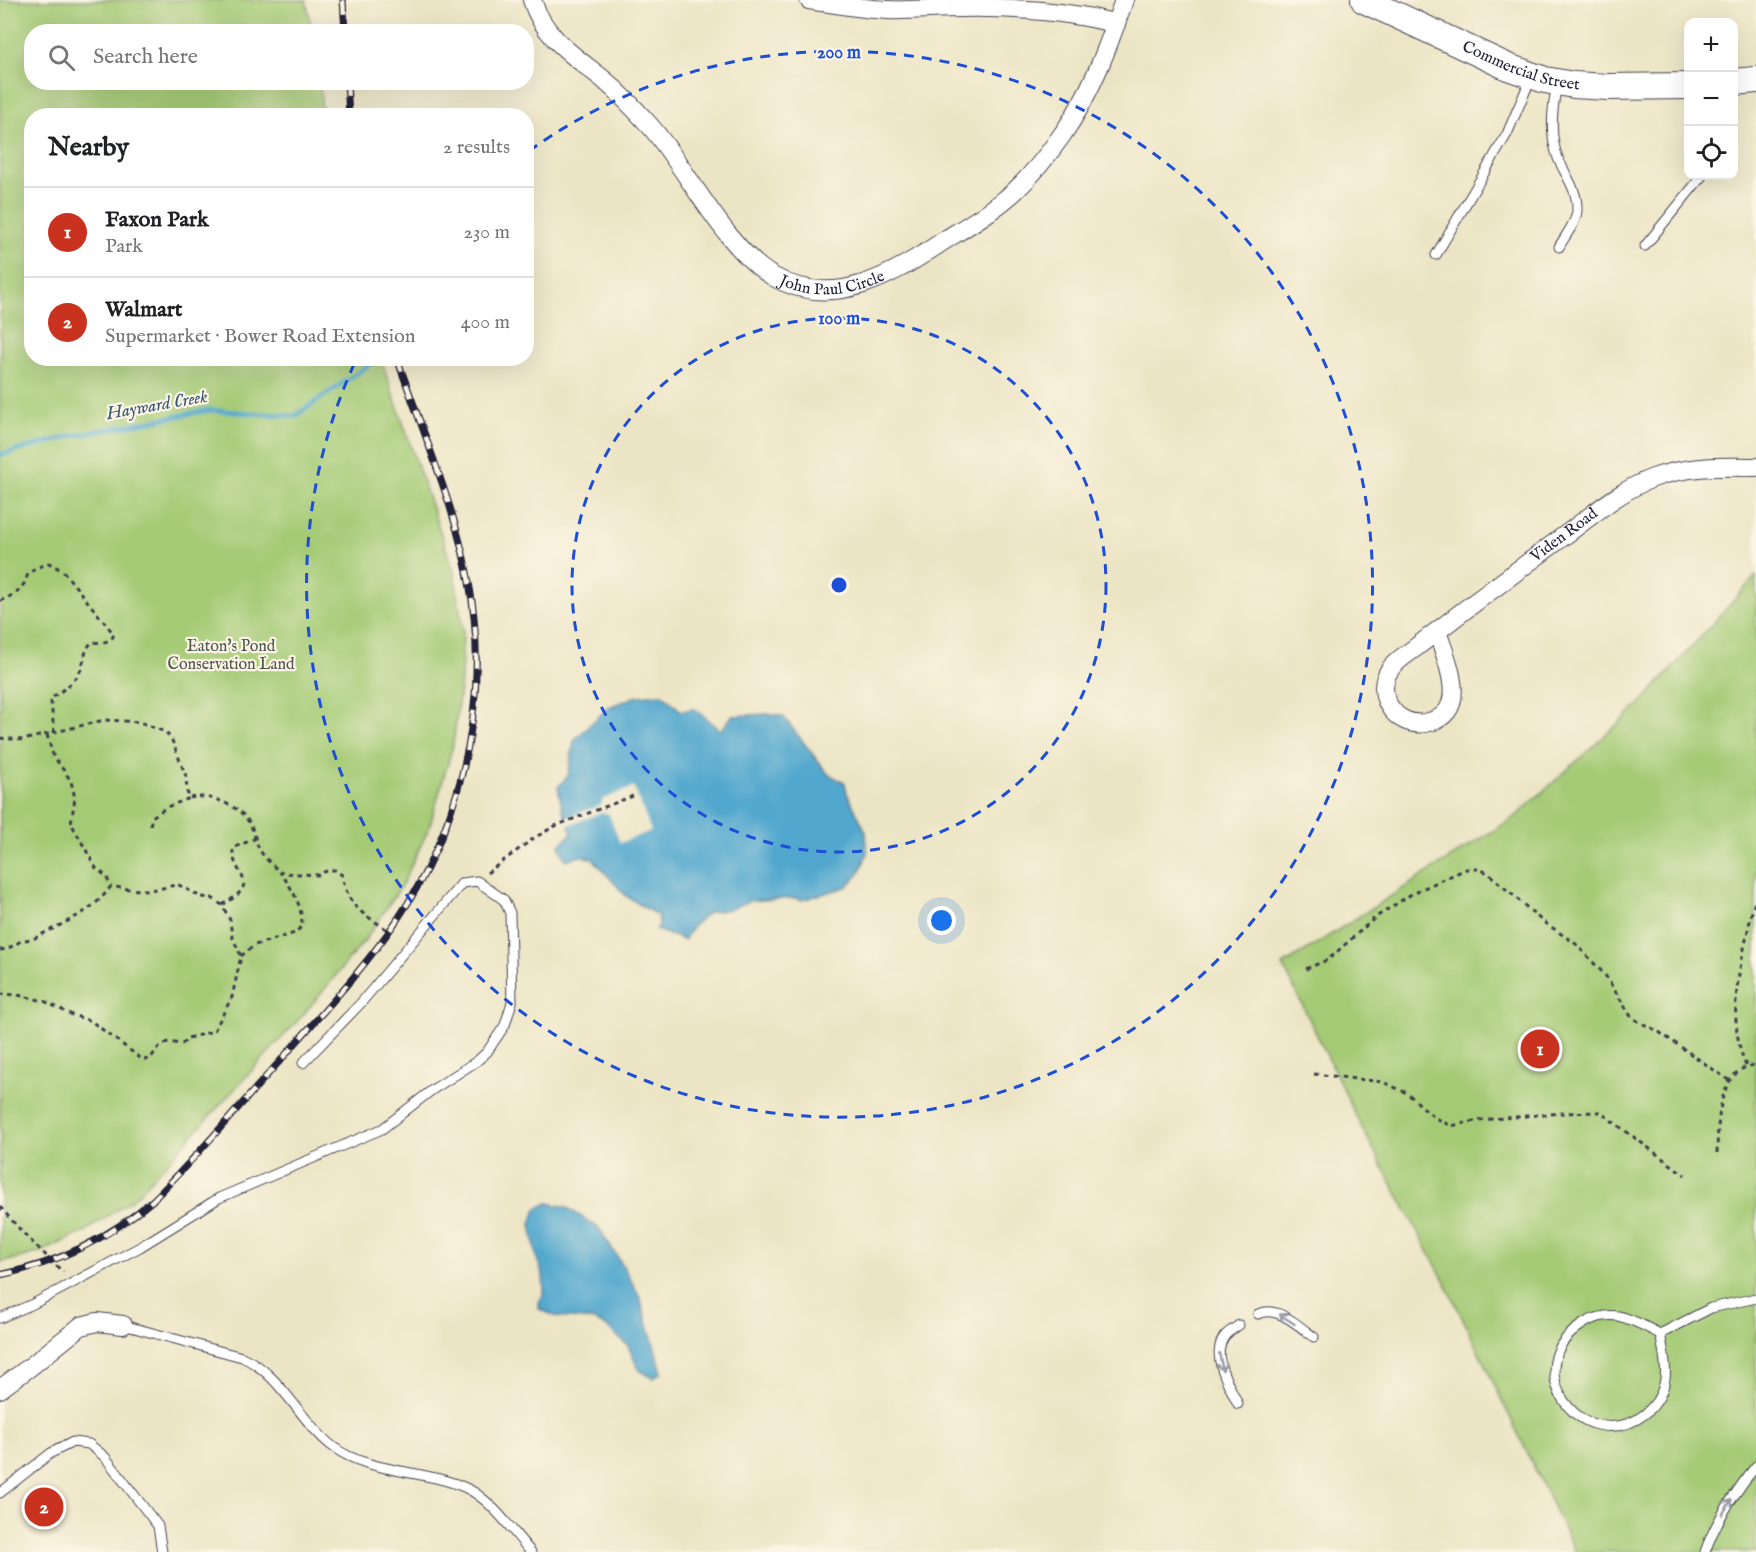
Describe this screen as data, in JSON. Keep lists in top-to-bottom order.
{
  "streets": {
    "main road": ["Commercial Street"],
    "street": ["John Paul Circle", "Viden Road"]
  },
  "water": ["Hayward Creek"],
  "parks": ["Eaton's Pond Conservation Land"],
  "page": {
    "map_buttons": ["+", "−"],
    "search": "Search here",
    "heading": ["Nearby", "2 results"],
    "list": [
      {
        "mark": "1",
        "name": "Faxon Park",
        "note": "Park",
        "value": "230 m"
      },
      {
        "mark": "2",
        "name": "Walmart",
        "note": "Supermarket · Bower Road Extension",
        "value": "400 m"
      }
    ],
    "pins": ["1", "2"]
  },
  "rings": ["200 m", "100 m"]
}
